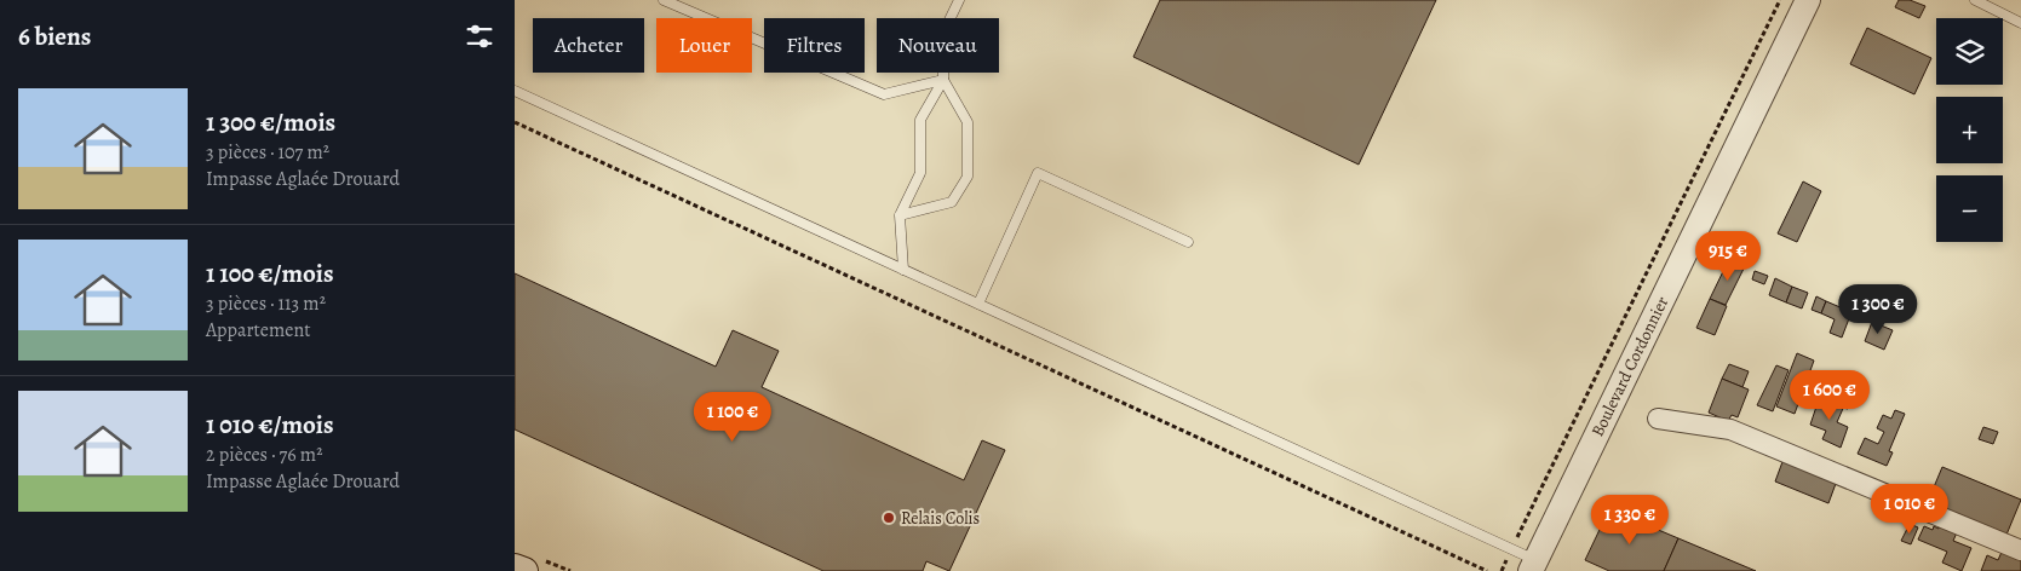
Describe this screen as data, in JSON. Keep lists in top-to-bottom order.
{
  "streets": {
    "street": ["Boulevard Cordonnier"]
  },
  "places": ["Relais Colis"],
  "page": {
    "heading": "6 biens",
    "map_buttons": ["+", "−"],
    "chip": [
      "Acheter",
      "Louer",
      "Filtres",
      "Nouveau"
    ],
    "list": [
      {
        "name": "1 300 €/mois",
        "note": "3 pièces · 107 m² · Impasse Aglaée Drouard"
      },
      {
        "name": "1 100 €/mois",
        "note": "3 pièces · 113 m² · Appartement"
      },
      {
        "name": "1 010 €/mois",
        "note": "2 pièces · 76 m² · Impasse Aglaée Drouard"
      }
    ],
    "price": [
      "915 €",
      "1 300 €",
      "1 600 €",
      "1 100 €",
      "1 010 €",
      "1 330 €"
    ]
  }
}
